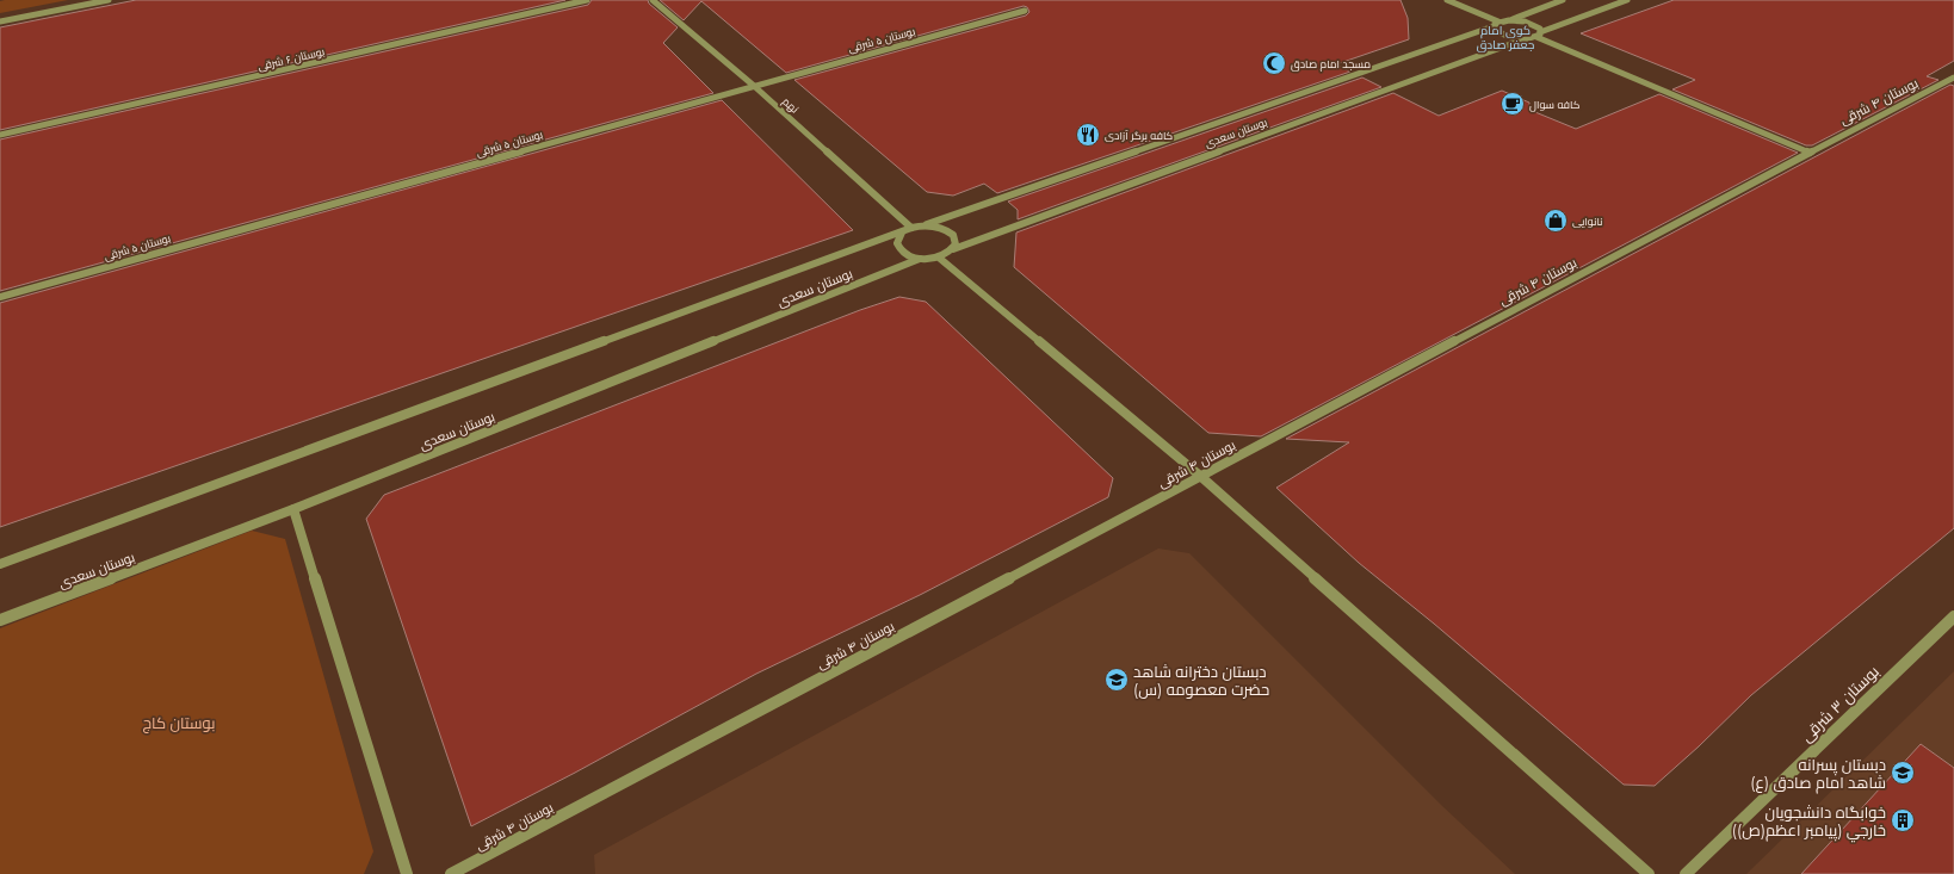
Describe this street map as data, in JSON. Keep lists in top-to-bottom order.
{
  "streets": {
    "street": [
      "بوستان ۵ شرقی",
      "بوستان ۶ شرقی",
      "بوستان ۴ شرقی",
      "نهم",
      "بوستان سعدی",
      "بوستان ۳ شرقی"
    ]
  },
  "crossings": [
    ["بوستان ۵ شرقی", "نهم"],
    ["نهم", "بوستان سعدی"]
  ],
  "districts": ["کوی امام جعفر صادق"],
  "parks": ["بوستان کاج"],
  "places": {
    "mosque": ["مسجد امام صادق"],
    "cafe": ["کافه سوال"],
    "restaurant": ["کافه برگر آزادی"],
    "shop": ["نانوایی"],
    "school or university": ["دبستان دخترانه شاهد حضرت معصومه (س)", "دبستان پسرانه شاهد امام صادق (ع)"],
    "building": ["خوابگاه دانشجويان خارجي (پيامبر اعظم(ص))"]
  }
}
